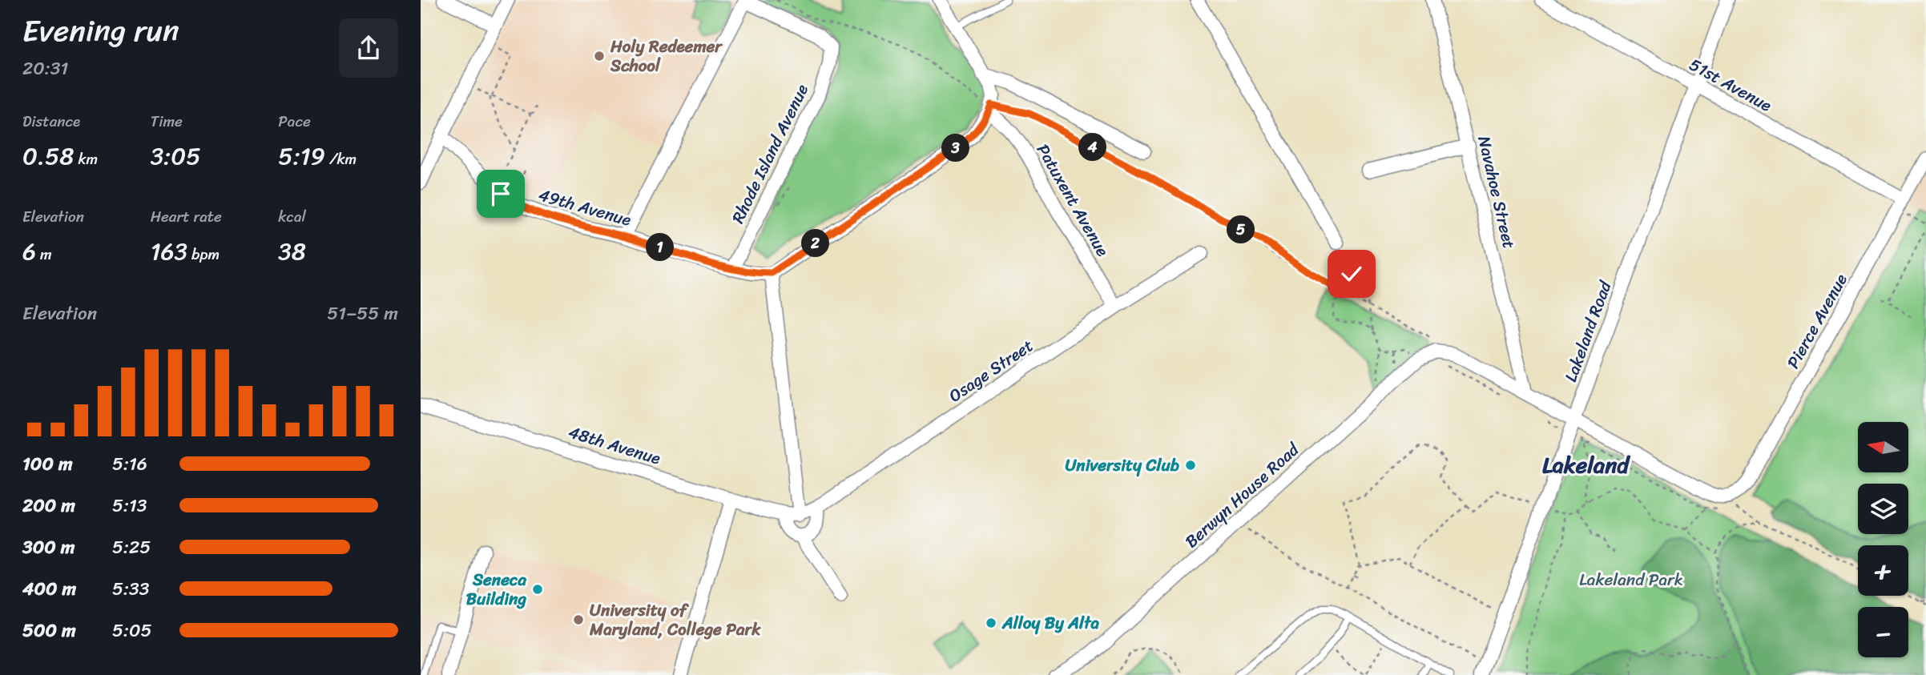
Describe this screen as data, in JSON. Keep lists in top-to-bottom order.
{
  "streets": {
    "street": [
      "51st Avenue",
      "Rhode Island Avenue",
      "Navahoe Street",
      "Patuxent Avenue",
      "49th Avenue",
      "Pierce Avenue",
      "Lakeland Road",
      "Osage Street",
      "48th Avenue",
      "Berwyn House Road"
    ]
  },
  "crossings": [
    ["51st Avenue", "Pierce Avenue"],
    ["51st Avenue", "Lakeland Road"],
    ["Rhode Island Avenue", "49th Avenue"],
    ["Navahoe Street", "Berwyn House Road"],
    ["Patuxent Avenue", "Osage Street"],
    ["Osage Street", "48th Avenue"]
  ],
  "districts": ["Lakeland"],
  "parks": ["Lakeland Park"],
  "places": [
    "Holy Redeemer School",
    "University Club",
    "Seneca Building",
    "University of Maryland, College Park",
    "Alloy By Alta"
  ],
  "north": "left",
  "page": {
    "heading": ["Evening run", "20:31"],
    "stats": [
      ["Distance", "0.58 km"],
      ["Time", "3:05"],
      ["Pace", "5:19 /km"],
      ["Elevation", "6 m"],
      ["Heart rate", "163 bpm"],
      ["kcal", "38"]
    ],
    "pins": [
      "4",
      "3",
      "5",
      "2",
      "1"
    ],
    "chart": ["Elevation", "51–55 m"],
    "map_buttons": ["+", "−"],
    "list": [
      {
        "name": "100 m",
        "note": "5:16"
      },
      {
        "name": "200 m",
        "note": "5:13"
      },
      {
        "name": "300 m",
        "note": "5:25"
      },
      {
        "name": "400 m",
        "note": "5:33"
      },
      {
        "name": "500 m",
        "note": "5:05"
      }
    ]
  }
}
